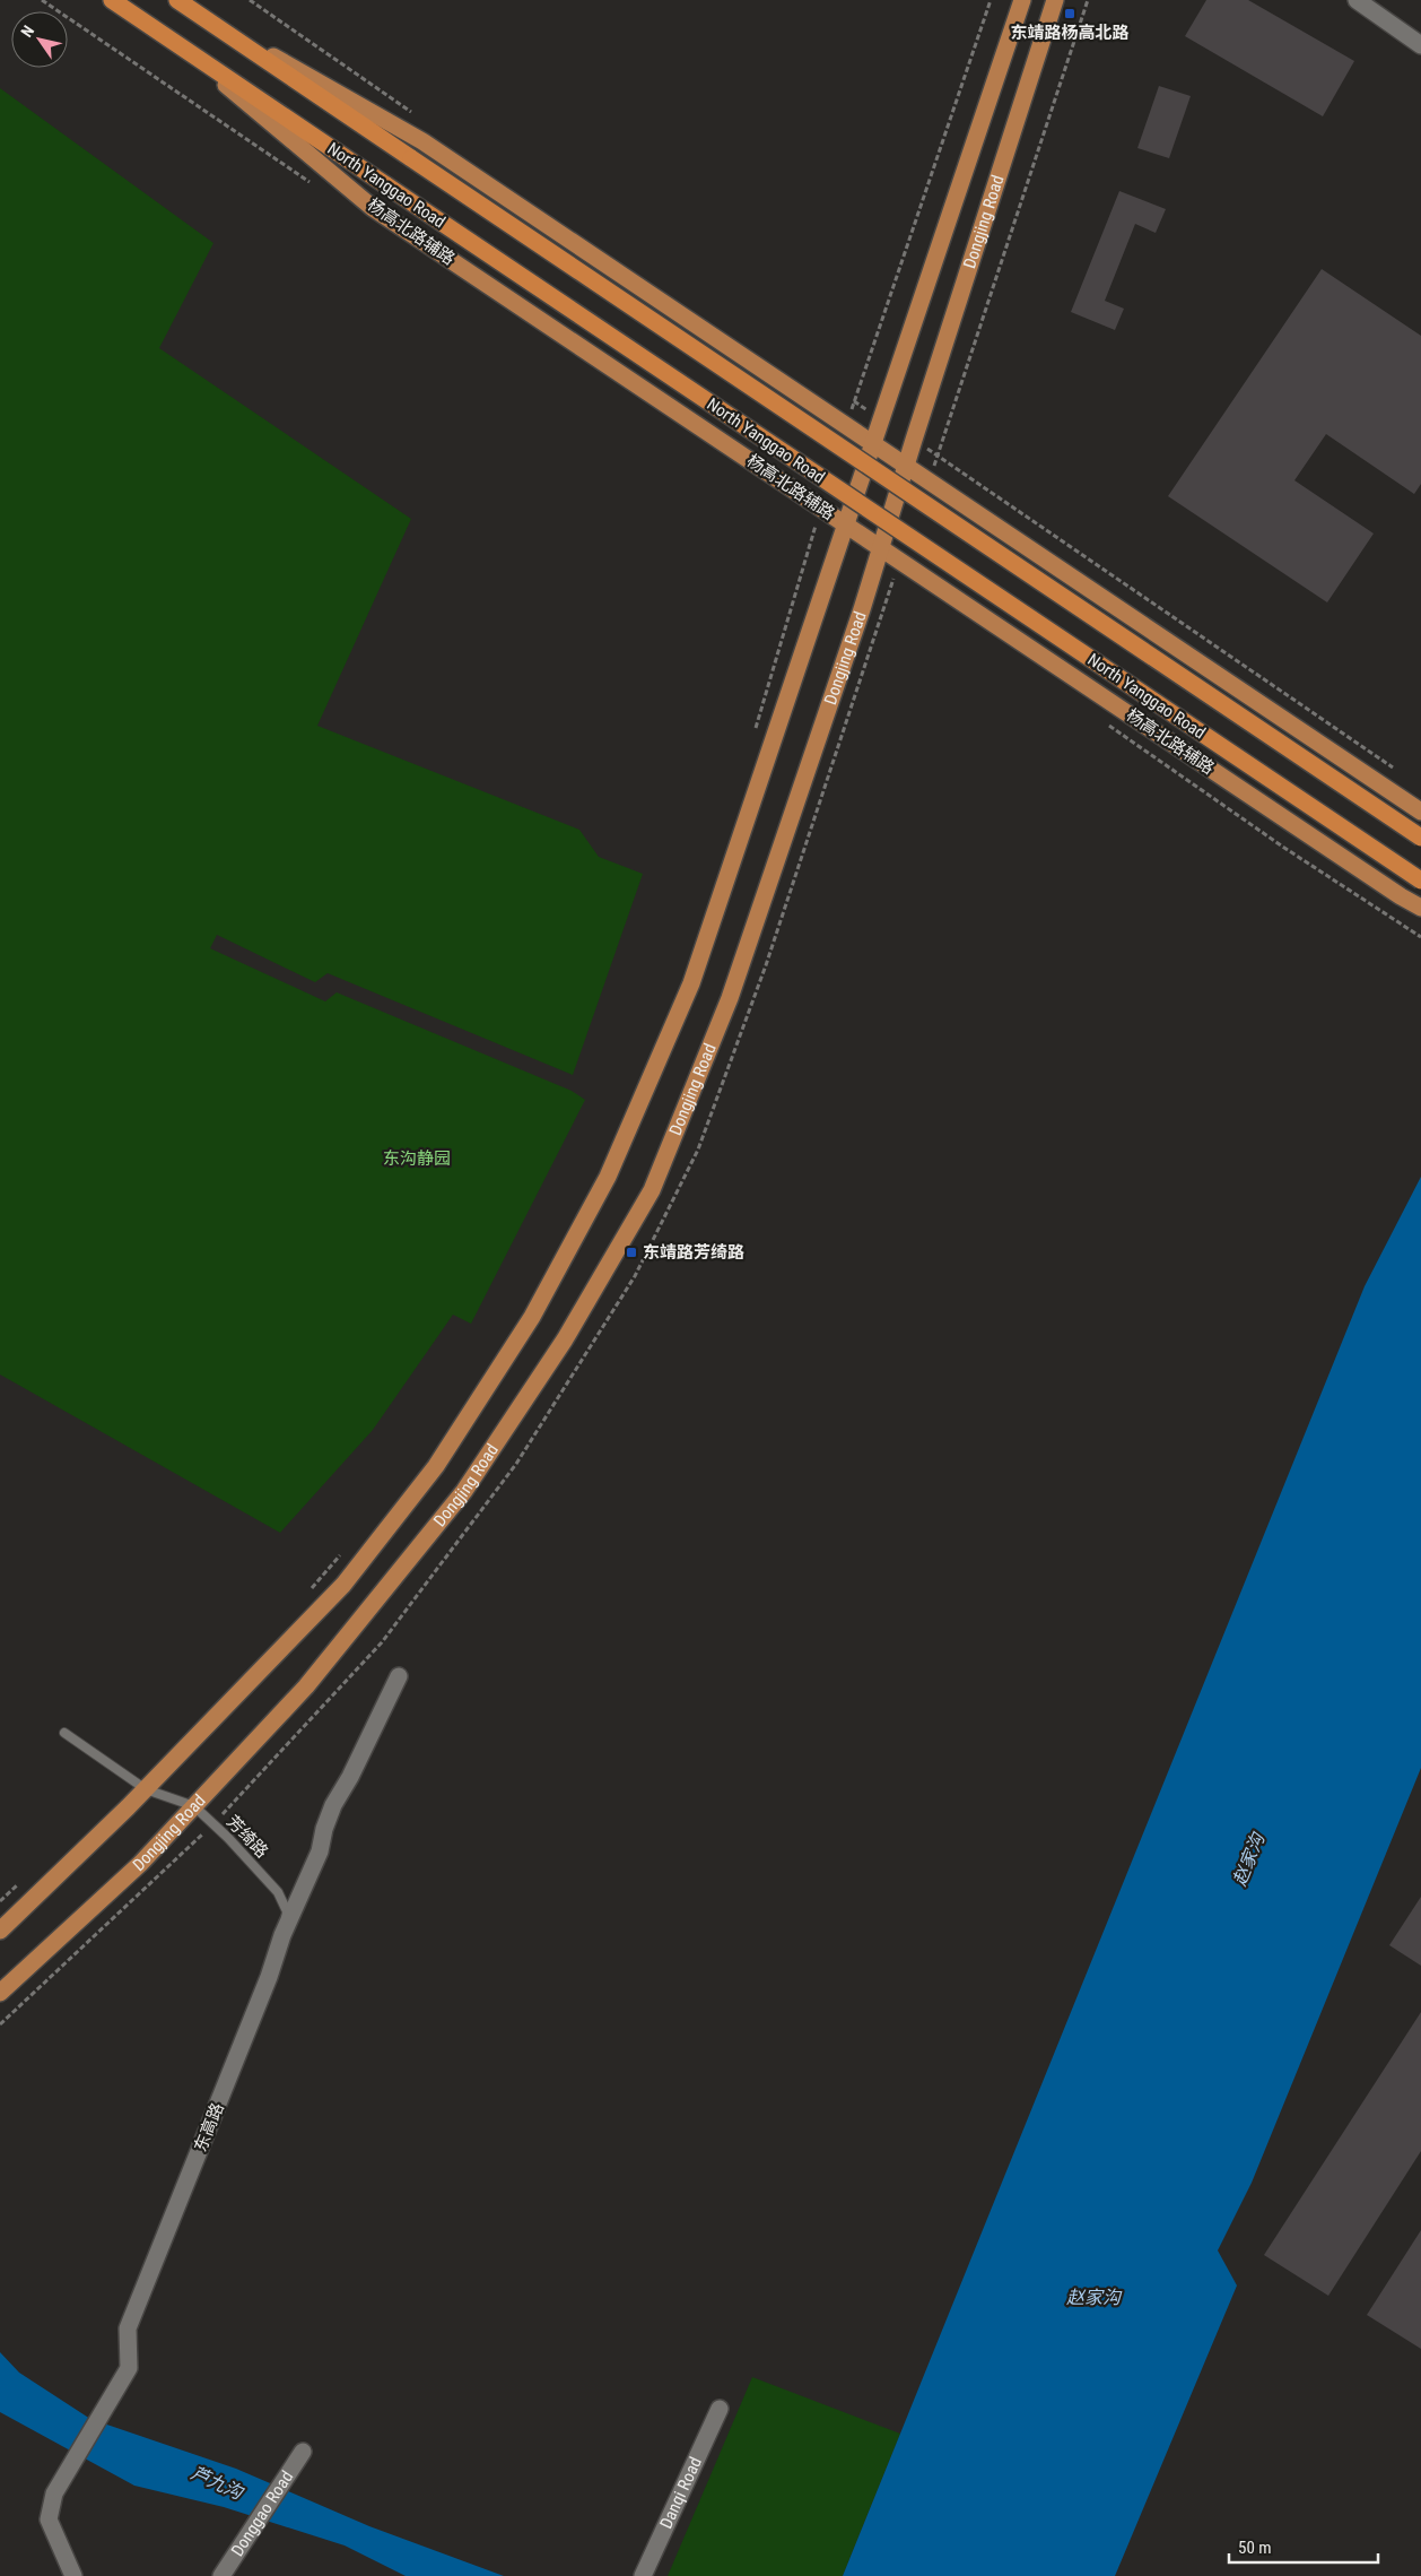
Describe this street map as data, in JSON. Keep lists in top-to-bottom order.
{
  "streets": {
    "highway": ["North Yanggao Road"],
    "main road": ["Dongjing Road", "杨高北路辅路"],
    "street": ["东高路", "Danqi Road", "Donggao Road"],
    "lane": ["芳绮路"]
  },
  "crossings": [
    ["North Yanggao Road", "杨高北路辅路"],
    ["Dongjing Road", "杨高北路辅路"],
    ["Dongjing Road", "芳绮路"],
    ["芳绮路", "东高路"]
  ],
  "water": ["赵家沟", "芦九沟"],
  "parks": ["东沟静园"],
  "places": {
    "transit": ["东靖路杨高北路", "东靖路芳绮路"]
  },
  "scale_bar": "50 m",
  "north": "top left"
}
